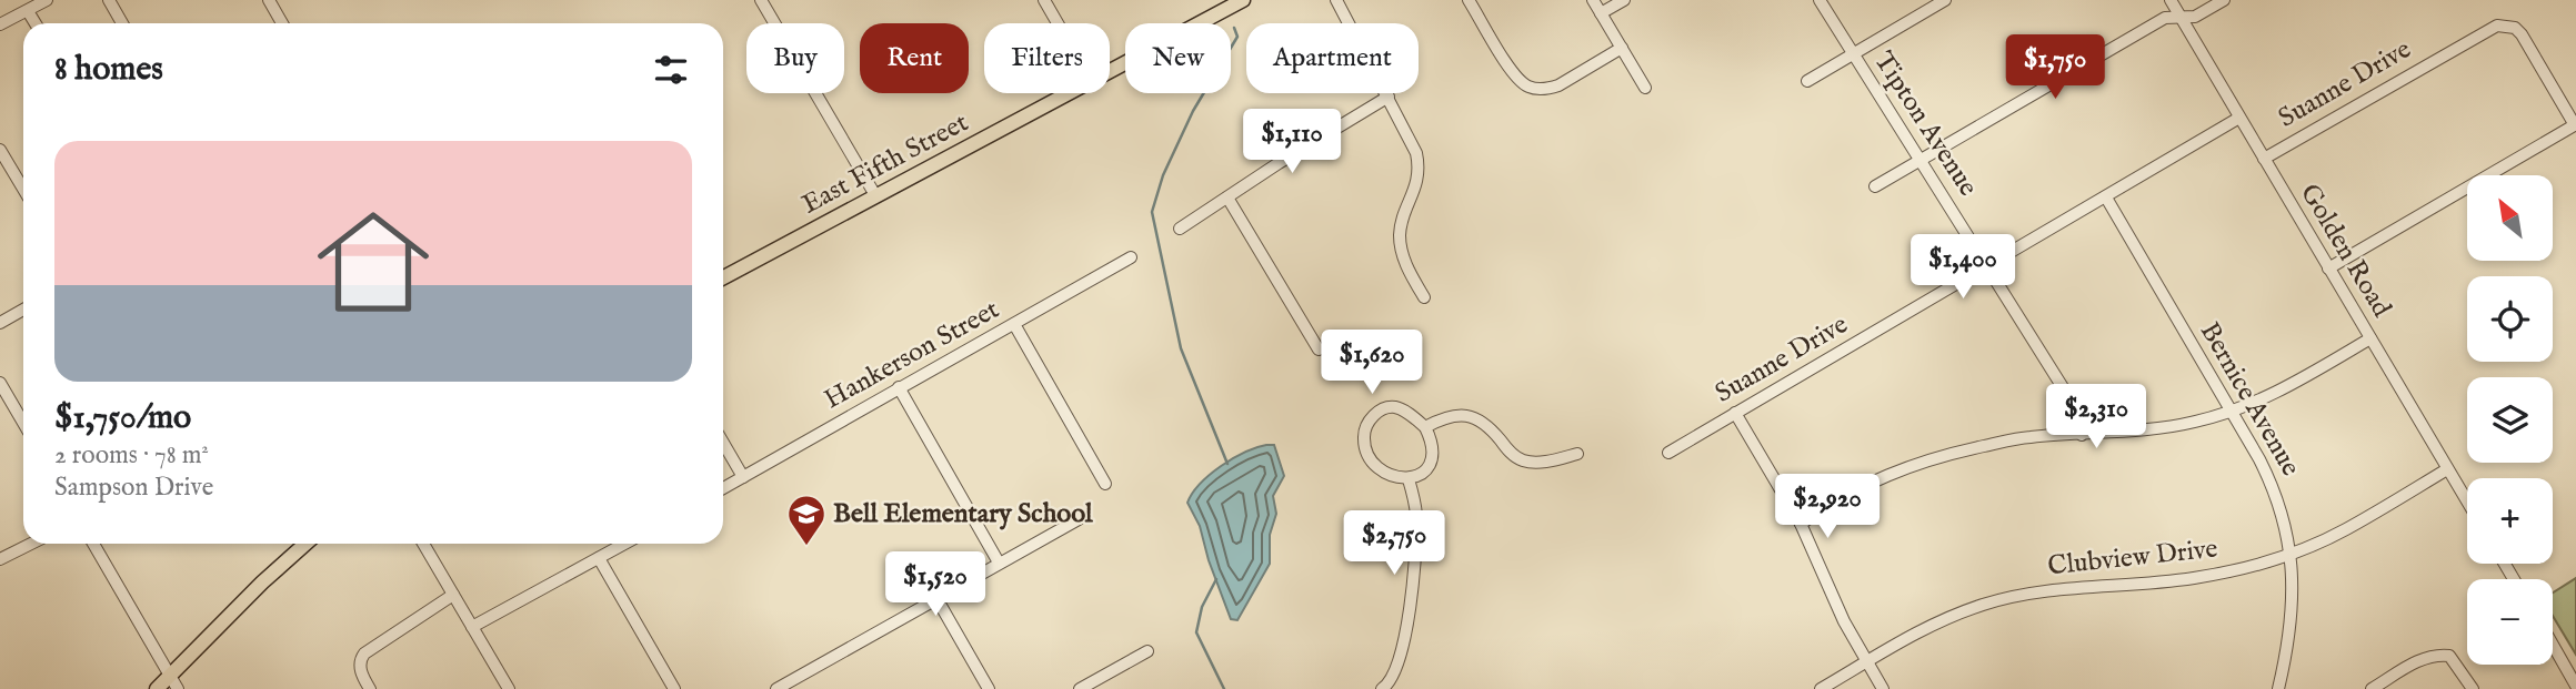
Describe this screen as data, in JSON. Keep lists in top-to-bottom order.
{
  "streets": {
    "main road": ["East Fifth Street"],
    "street": [
      "Suanne Drive",
      "Tipton Avenue",
      "Golden Road",
      "Hankerson Street",
      "Bernice Avenue",
      "Clubview Drive"
    ]
  },
  "crossings": [
    ["Suanne Drive", "Tipton Avenue"],
    ["Suanne Drive", "Golden Road"],
    ["Suanne Drive", "Bernice Avenue"],
    ["Golden Road", "Clubview Drive"],
    ["Bernice Avenue", "Clubview Drive"]
  ],
  "places": {
    "school or university": ["Bell Elementary School"]
  },
  "north": "top left",
  "page": {
    "chip": [
      "Buy",
      "Rent",
      "Filters",
      "New",
      "Apartment"
    ],
    "heading": "8 homes",
    "price": [
      "$1,750",
      "$1,110",
      "$1,400",
      "$1,620",
      "$2,310",
      "$2,920",
      "$2,750",
      "$1,520"
    ],
    "list": [
      {
        "name": "$1,750/mo",
        "note": "2 rooms · 78 m² · Sampson Drive"
      }
    ],
    "map_buttons": ["+", "−"]
  }
}
